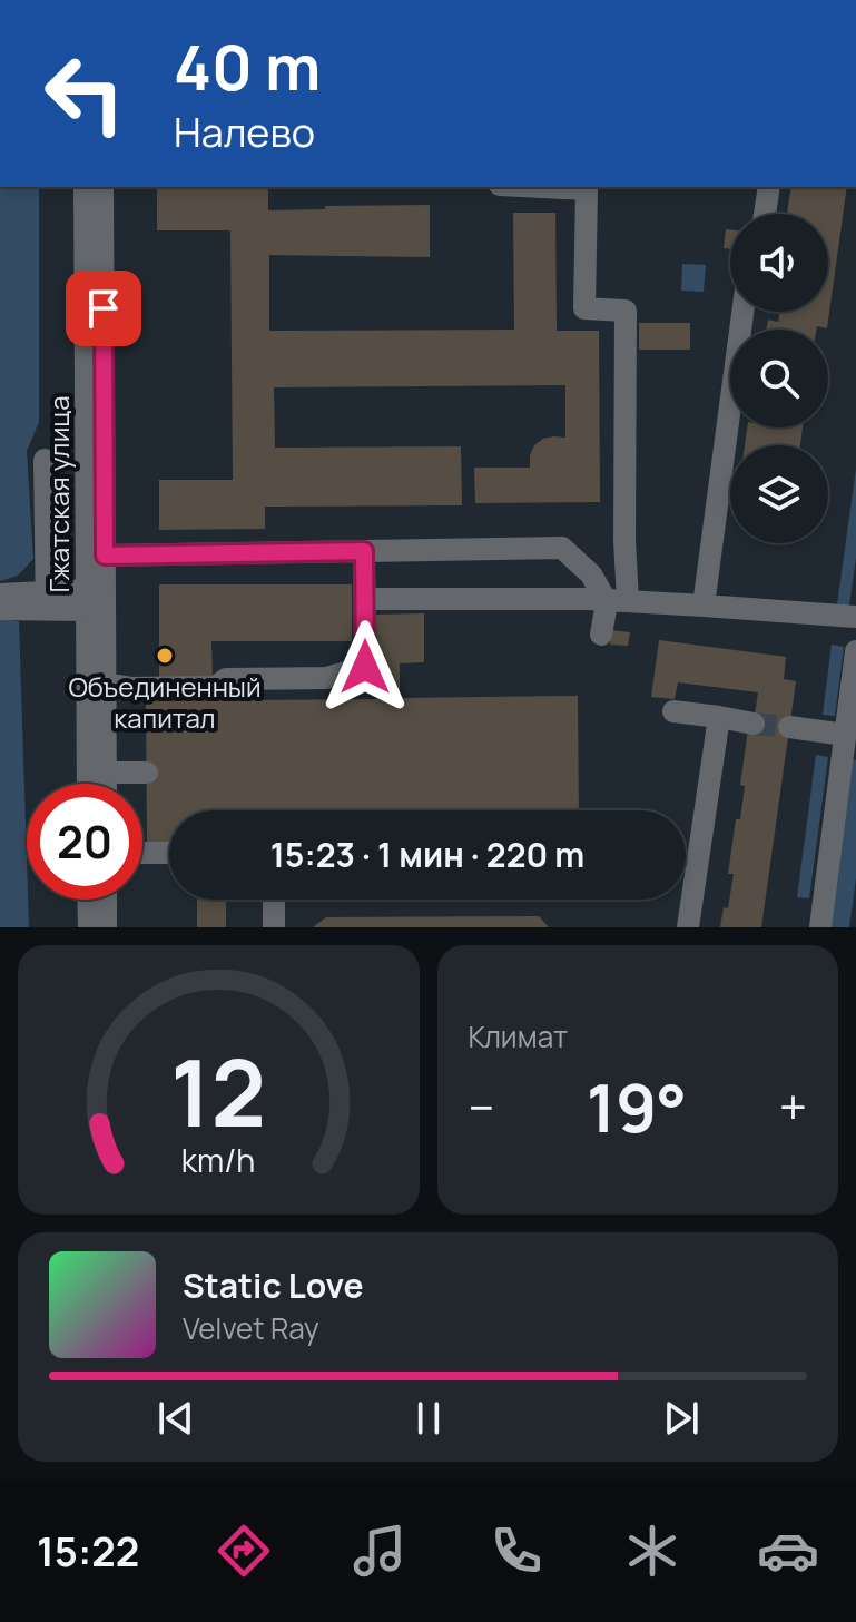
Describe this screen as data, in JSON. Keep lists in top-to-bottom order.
{
  "streets": {
    "street": ["Гжатская улица"]
  },
  "places": ["Объединенный капитал"],
  "page": {
    "turn": ["40 m", "Налево"],
    "limit": "20",
    "trip": "15:23 · 1 мин · 220 m",
    "tile": "Климат",
    "heat": ["−", "19°", "+"],
    "song": ["Static Love", "Velvet Ray"],
    "tabs": "15:22",
    "gauge": ["12", "km/h"]
  }
}
